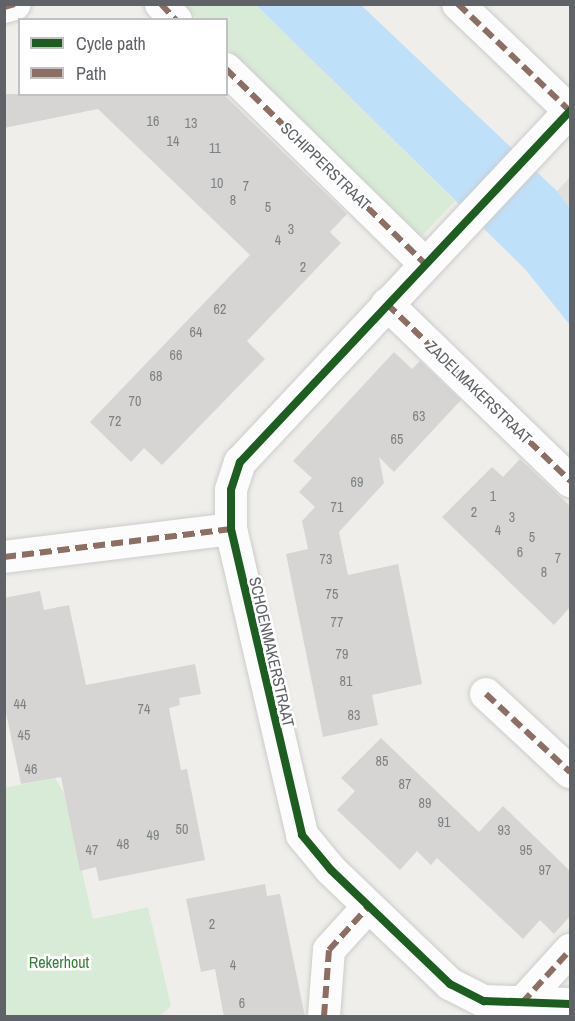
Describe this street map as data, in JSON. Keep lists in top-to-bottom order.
{
  "streets": {
    "street": ["SCHIPPERSTRAAT", "ZADELMAKERSTRAAT", "SCHOENMAKERSTRAAT"]
  },
  "crossings": [
    ["SCHIPPERSTRAAT", "SCHOENMAKERSTRAAT"],
    ["ZADELMAKERSTRAAT", "SCHOENMAKERSTRAAT"]
  ],
  "parks": ["Rekerhout"],
  "house_numbers": [
    "16",
    "13",
    "14",
    "11",
    "10",
    "7",
    "8",
    "5",
    "3",
    "4",
    "2",
    "62",
    "64",
    "66",
    "68",
    "70",
    "63",
    "72",
    "65",
    "69",
    "1",
    "71",
    "2",
    "3",
    "4",
    "5",
    "6",
    "7",
    "73",
    "8",
    "75",
    "77",
    "79",
    "81",
    "44",
    "74",
    "83",
    "45",
    "85",
    "46",
    "87",
    "89",
    "91",
    "50",
    "93",
    "49",
    "48",
    "47",
    "95",
    "97",
    "2",
    "4",
    "6"
  ],
  "legend": ["Cycle path", "Path"]
}
